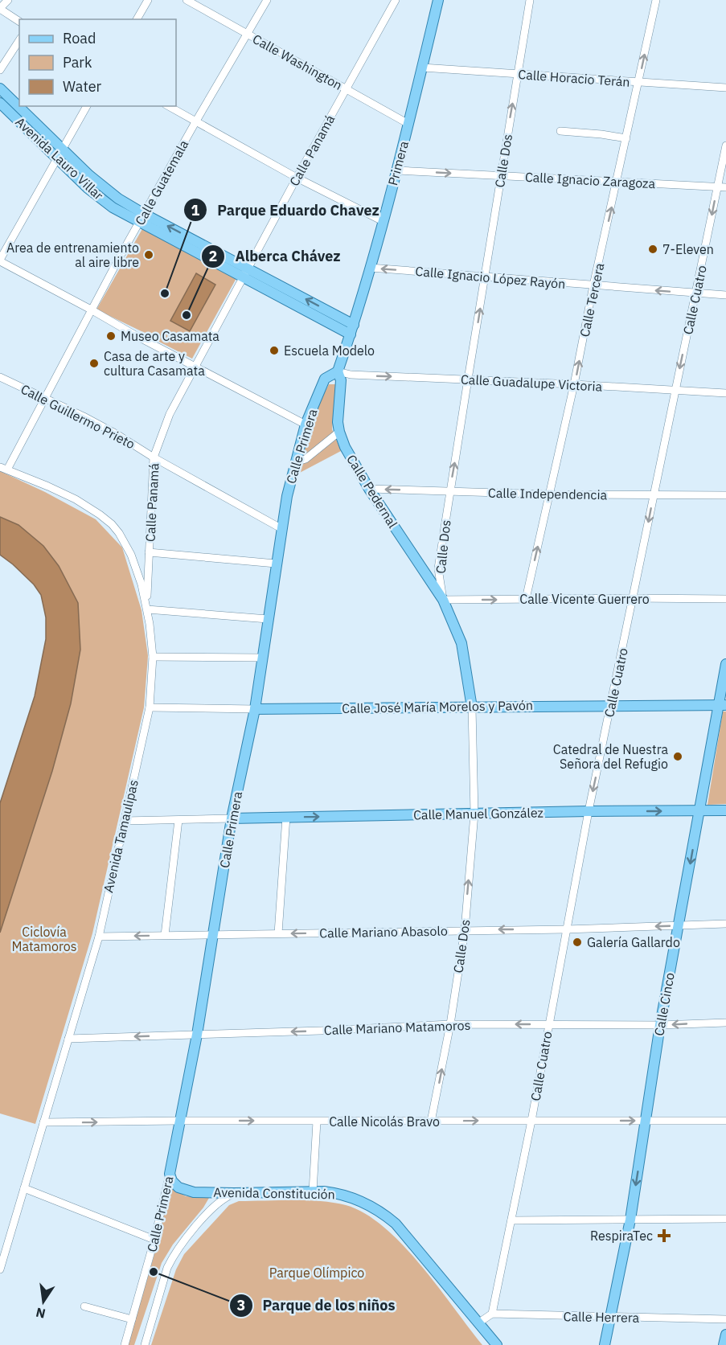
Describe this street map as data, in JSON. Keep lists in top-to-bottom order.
{
  "streets": {
    "main road": [
      "Avenida Lauro Villar",
      "Calle Dos",
      "Primera",
      "Calle Primera",
      "Calle Pedernal",
      "Calle José María Morelos y Pavón",
      "Calle Manuel González",
      "Calle Cinco",
      "Avenida Constitución"
    ],
    "street": [
      "Calle Washington",
      "Calle Horacio Terán",
      "Calle Panamá",
      "Calle Ignacio Zaragoza",
      "Calle Guatemala",
      "Calle Ignacio López Rayón",
      "Calle Tercera",
      "Calle Cuatro",
      "Calle Guadalupe Victoria",
      "Calle Guillermo Prieto",
      "Calle Independencia",
      "Calle Vicente Guerrero",
      "Avenida Tamaulipas",
      "Calle Mariano Abasolo",
      "Calle Mariano Matamoros",
      "Calle Nicolás Bravo",
      "Calle Herrera"
    ]
  },
  "crossings": [
    ["Calle Washington", "Calle Panamá"],
    ["Calle Washington", "Primera"],
    ["Calle Washington", "Calle Guatemala"],
    ["Calle Horacio Terán", "Calle Dos"],
    ["Calle Horacio Terán", "Primera"],
    ["Calle Horacio Terán", "Calle Tercera"],
    ["Calle Panamá", "Avenida Lauro Villar"],
    ["Calle Panamá", "Calle Guillermo Prieto"],
    ["Calle Panamá", "Avenida Tamaulipas"],
    ["Avenida Lauro Villar", "Primera"],
    ["Avenida Lauro Villar", "Calle Guatemala"],
    ["Avenida Lauro Villar", "Calle Primera"],
    ["Calle Dos", "Calle Ignacio Zaragoza"],
    ["Calle Dos", "Calle Ignacio López Rayón"],
    ["Calle Dos", "Calle Guadalupe Victoria"],
    ["Calle Dos", "Calle Pedernal"],
    ["Calle Dos", "Calle Independencia"],
    ["Calle Dos", "Calle Vicente Guerrero"],
    ["Calle Dos", "Calle José María Morelos y Pavón"],
    ["Calle Dos", "Calle Manuel González"],
    ["Calle Dos", "Calle Mariano Abasolo"],
    ["Calle Dos", "Calle Mariano Matamoros"],
    ["Calle Dos", "Calle Nicolás Bravo"],
    ["Primera", "Calle Ignacio Zaragoza"],
    ["Primera", "Calle Ignacio López Rayón"],
    ["Primera", "Calle Primera"],
    ["Calle Ignacio Zaragoza", "Calle Tercera"],
    ["Calle Ignacio Zaragoza", "Calle Cuatro"],
    ["Calle Guatemala", "Calle Guillermo Prieto"],
    ["Calle Guatemala", "Avenida Tamaulipas"],
    ["Calle Ignacio López Rayón", "Calle Tercera"],
    ["Calle Ignacio López Rayón", "Calle Cuatro"],
    ["Calle Tercera", "Calle Guadalupe Victoria"],
    ["Calle Tercera", "Calle Independencia"],
    ["Calle Tercera", "Calle Vicente Guerrero"],
    ["Calle Cuatro", "Calle Guadalupe Victoria"],
    ["Calle Cuatro", "Calle Independencia"],
    ["Calle Cuatro", "Calle Vicente Guerrero"],
    ["Calle Cuatro", "Calle José María Morelos y Pavón"],
    ["Calle Cuatro", "Calle Manuel González"],
    ["Calle Cuatro", "Calle Mariano Abasolo"],
    ["Calle Cuatro", "Calle Mariano Matamoros"],
    ["Calle Cuatro", "Calle Nicolás Bravo"],
    ["Calle Cuatro", "Calle Herrera"],
    ["Calle Guadalupe Victoria", "Calle Primera"],
    ["Calle Guadalupe Victoria", "Calle Pedernal"],
    ["Calle Guillermo Prieto", "Calle Primera"],
    ["Calle Primera", "Calle Pedernal"],
    ["Calle Primera", "Calle José María Morelos y Pavón"],
    ["Calle Primera", "Calle Manuel González"],
    ["Calle Primera", "Calle Mariano Abasolo"],
    ["Calle Primera", "Calle Mariano Matamoros"],
    ["Calle Primera", "Calle Nicolás Bravo"],
    ["Calle Primera", "Avenida Constitución"],
    ["Calle Pedernal", "Calle Independencia"],
    ["Calle Pedernal", "Calle Vicente Guerrero"],
    ["Calle José María Morelos y Pavón", "Avenida Tamaulipas"],
    ["Calle José María Morelos y Pavón", "Calle Cinco"],
    ["Calle Manuel González", "Calle Cinco"],
    ["Avenida Tamaulipas", "Calle Mariano Abasolo"],
    ["Avenida Tamaulipas", "Calle Mariano Matamoros"],
    ["Avenida Tamaulipas", "Calle Nicolás Bravo"],
    ["Calle Mariano Abasolo", "Calle Cinco"],
    ["Calle Cinco", "Calle Mariano Matamoros"],
    ["Calle Cinco", "Calle Nicolás Bravo"],
    ["Calle Cinco", "Calle Herrera"]
  ],
  "one_way": [
    "Calle Dos",
    "Calle Ignacio López Rayón",
    "Calle Tercera",
    "Calle Cuatro",
    "Calle Manuel González",
    "Calle Mariano Abasolo",
    "Calle Mariano Matamoros",
    "Calle Nicolás Bravo"
  ],
  "parks": ["Ciclovía Matamoros", "Parque Olímpico"],
  "places": {
    "other": [
      "7-Eleven",
      "Area de entrenamiento al aire libre",
      "Parque Eduardo Chavez",
      "Alberca Chávez",
      "Museo Casamata",
      "Escuela Modelo",
      "Casa de arte y cultura Casamata",
      "Catedral de Nuestra Señora del Refugio",
      "Galería Gallardo",
      "Parque de los niños"
    ],
    "health": ["RespiraTec"]
  },
  "legend": ["Road", "Park", "Water"],
  "north": "bottom"
}
